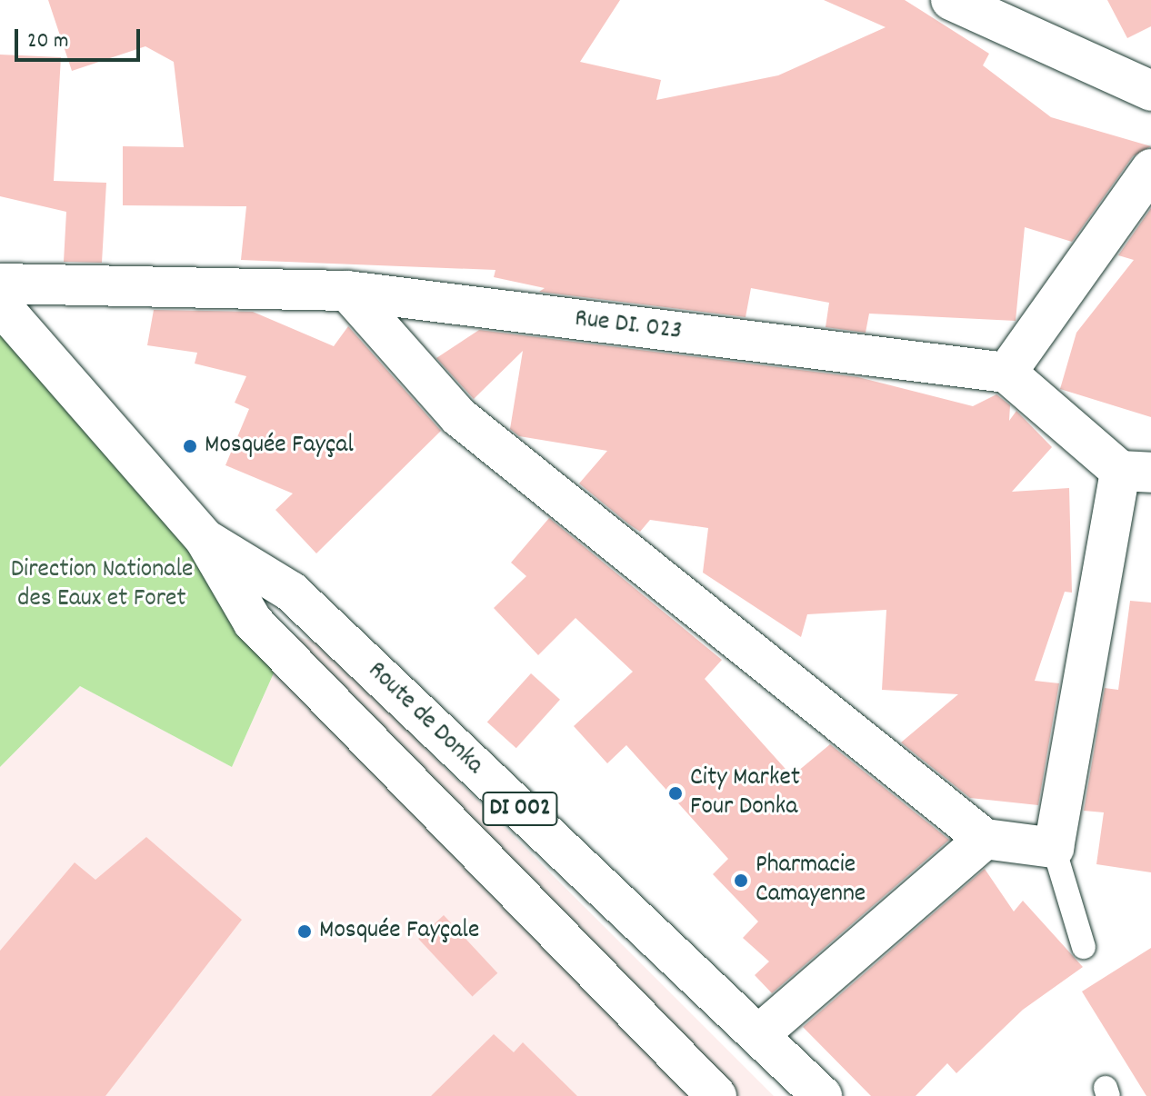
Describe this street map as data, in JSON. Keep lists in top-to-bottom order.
{
  "streets": {
    "street": ["Rue DI. 023", "Route de Donka", "DI 002"]
  },
  "parks": ["Direction Nationale des Eaux et Foret"],
  "places": [
    "Mosquée Fayçal",
    "City Market Four Donka",
    "Pharmacie Camayenne",
    "Mosquée Fayçale"
  ],
  "scale_bar": "20 m"
}
